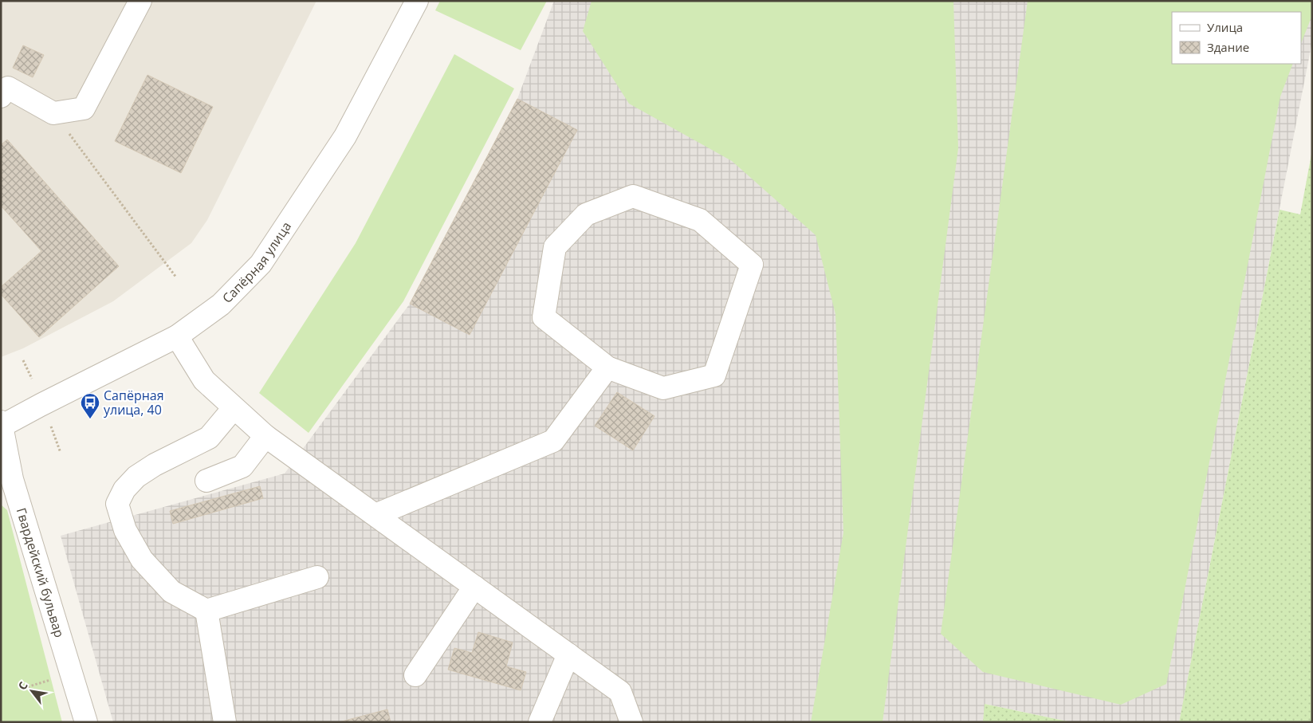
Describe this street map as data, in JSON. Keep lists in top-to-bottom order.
{
  "streets": {
    "street": ["Сапёрная улица", "Гвардейский бульвар"]
  },
  "crossings": [
    ["Сапёрная улица", "Гвардейский бульвар"]
  ],
  "places": {
    "bus stop": ["Сапёрная улица, 40"]
  },
  "legend": ["Улица", "Здание"],
  "north": "top left"
}
